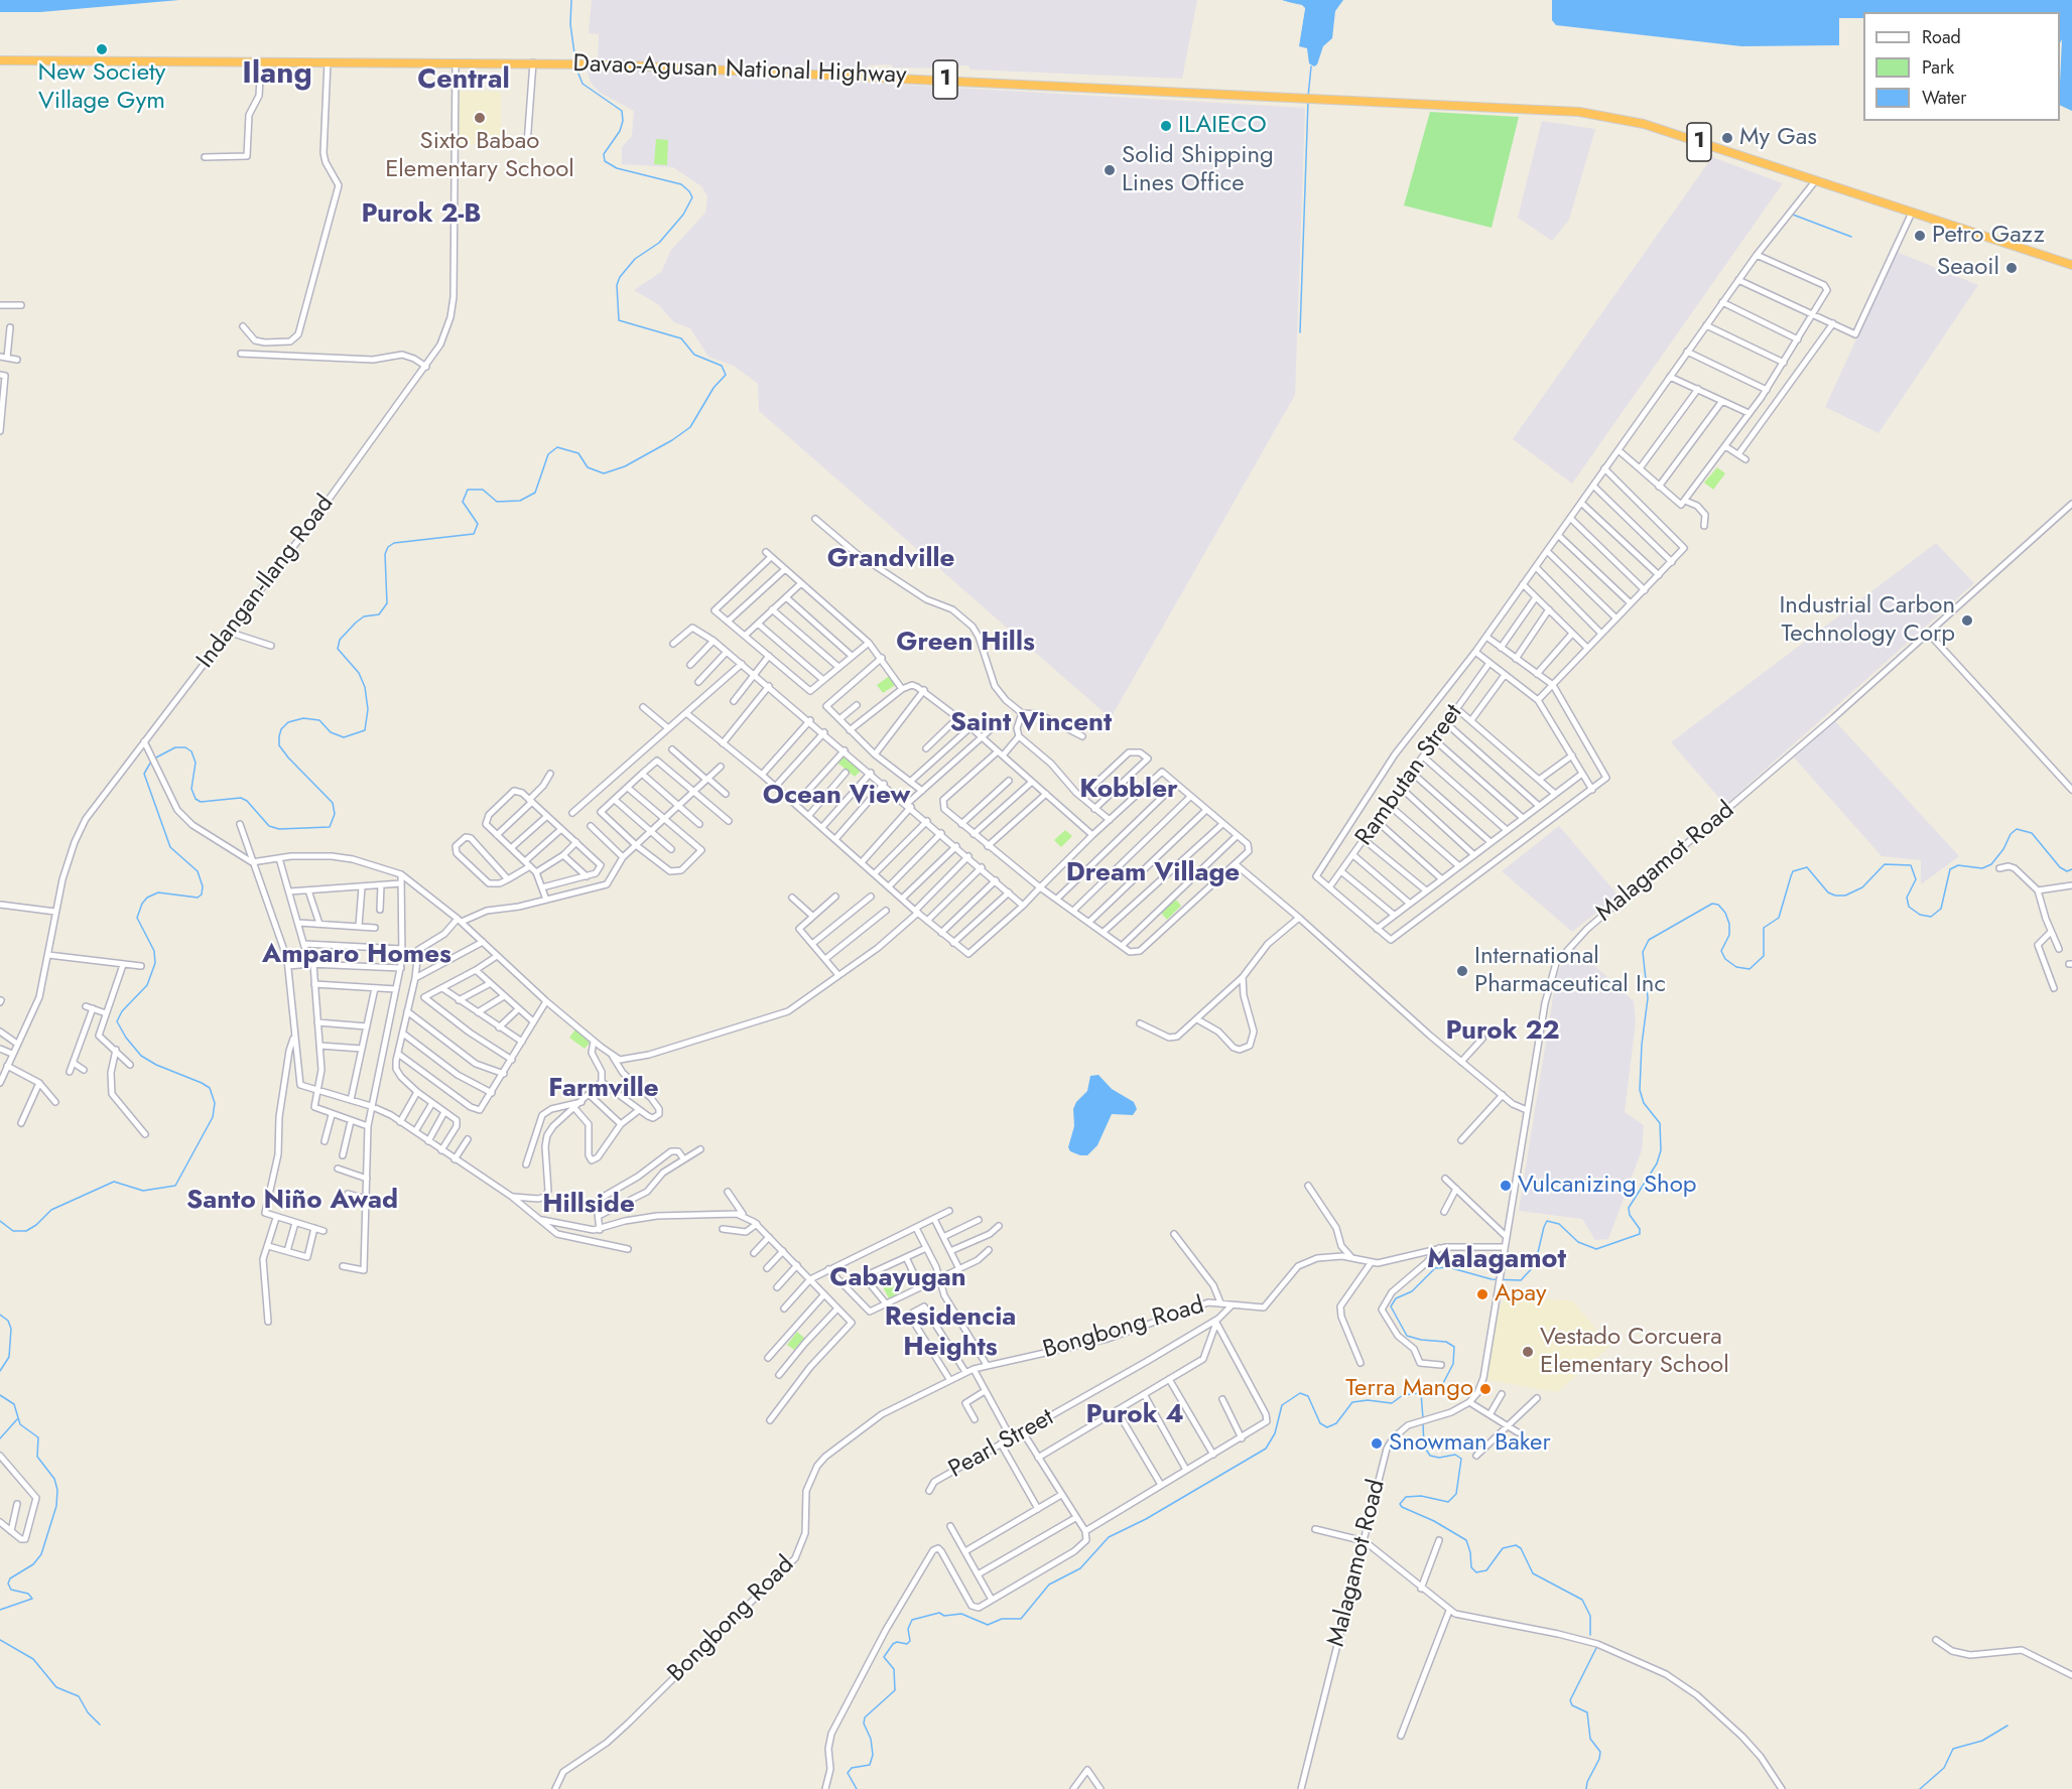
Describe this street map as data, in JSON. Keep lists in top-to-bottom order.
{
  "streets": {
    "highway": ["Davao-Agusan National Highway", "1"],
    "street": [
      "Indangan-Ilang Road",
      "Rambutan Street",
      "Malagamot Road",
      "Bongbong Road",
      "Pearl Street"
    ]
  },
  "crossings": [
    ["Davao-Agusan National Highway", "Indangan-Ilang Road"],
    ["Malagamot Road", "Bongbong Road"],
    ["Bongbong Road", "Pearl Street"]
  ],
  "districts": [
    "Ilang",
    "Central",
    "Purok 2-B",
    "Grandville",
    "Green Hills",
    "Saint Vincent",
    "Kobbler",
    "Ocean View",
    "Dream Village",
    "Amparo Homes",
    "Purok 22",
    "Farmville",
    "Santo Niño Awad",
    "Hillside",
    "Malagamot",
    "Cabayugan",
    "Residencia Heights",
    "Purok 4"
  ],
  "places": [
    "New Society Village Gym",
    "Sixto Babao Elementary School",
    "ILAIECO",
    "My Gas",
    "Solid Shipping Lines Office",
    "Petro Gazz",
    "Seaoil",
    "Industrial Carbon Technology Corp",
    "International Pharmaceutical Inc",
    "Vulcanizing Shop",
    "Apay",
    "Vestado Corcuera Elementary School",
    "Terra Mango",
    "Snowman Baker"
  ],
  "legend": ["Road", "Park", "Water"]
}
